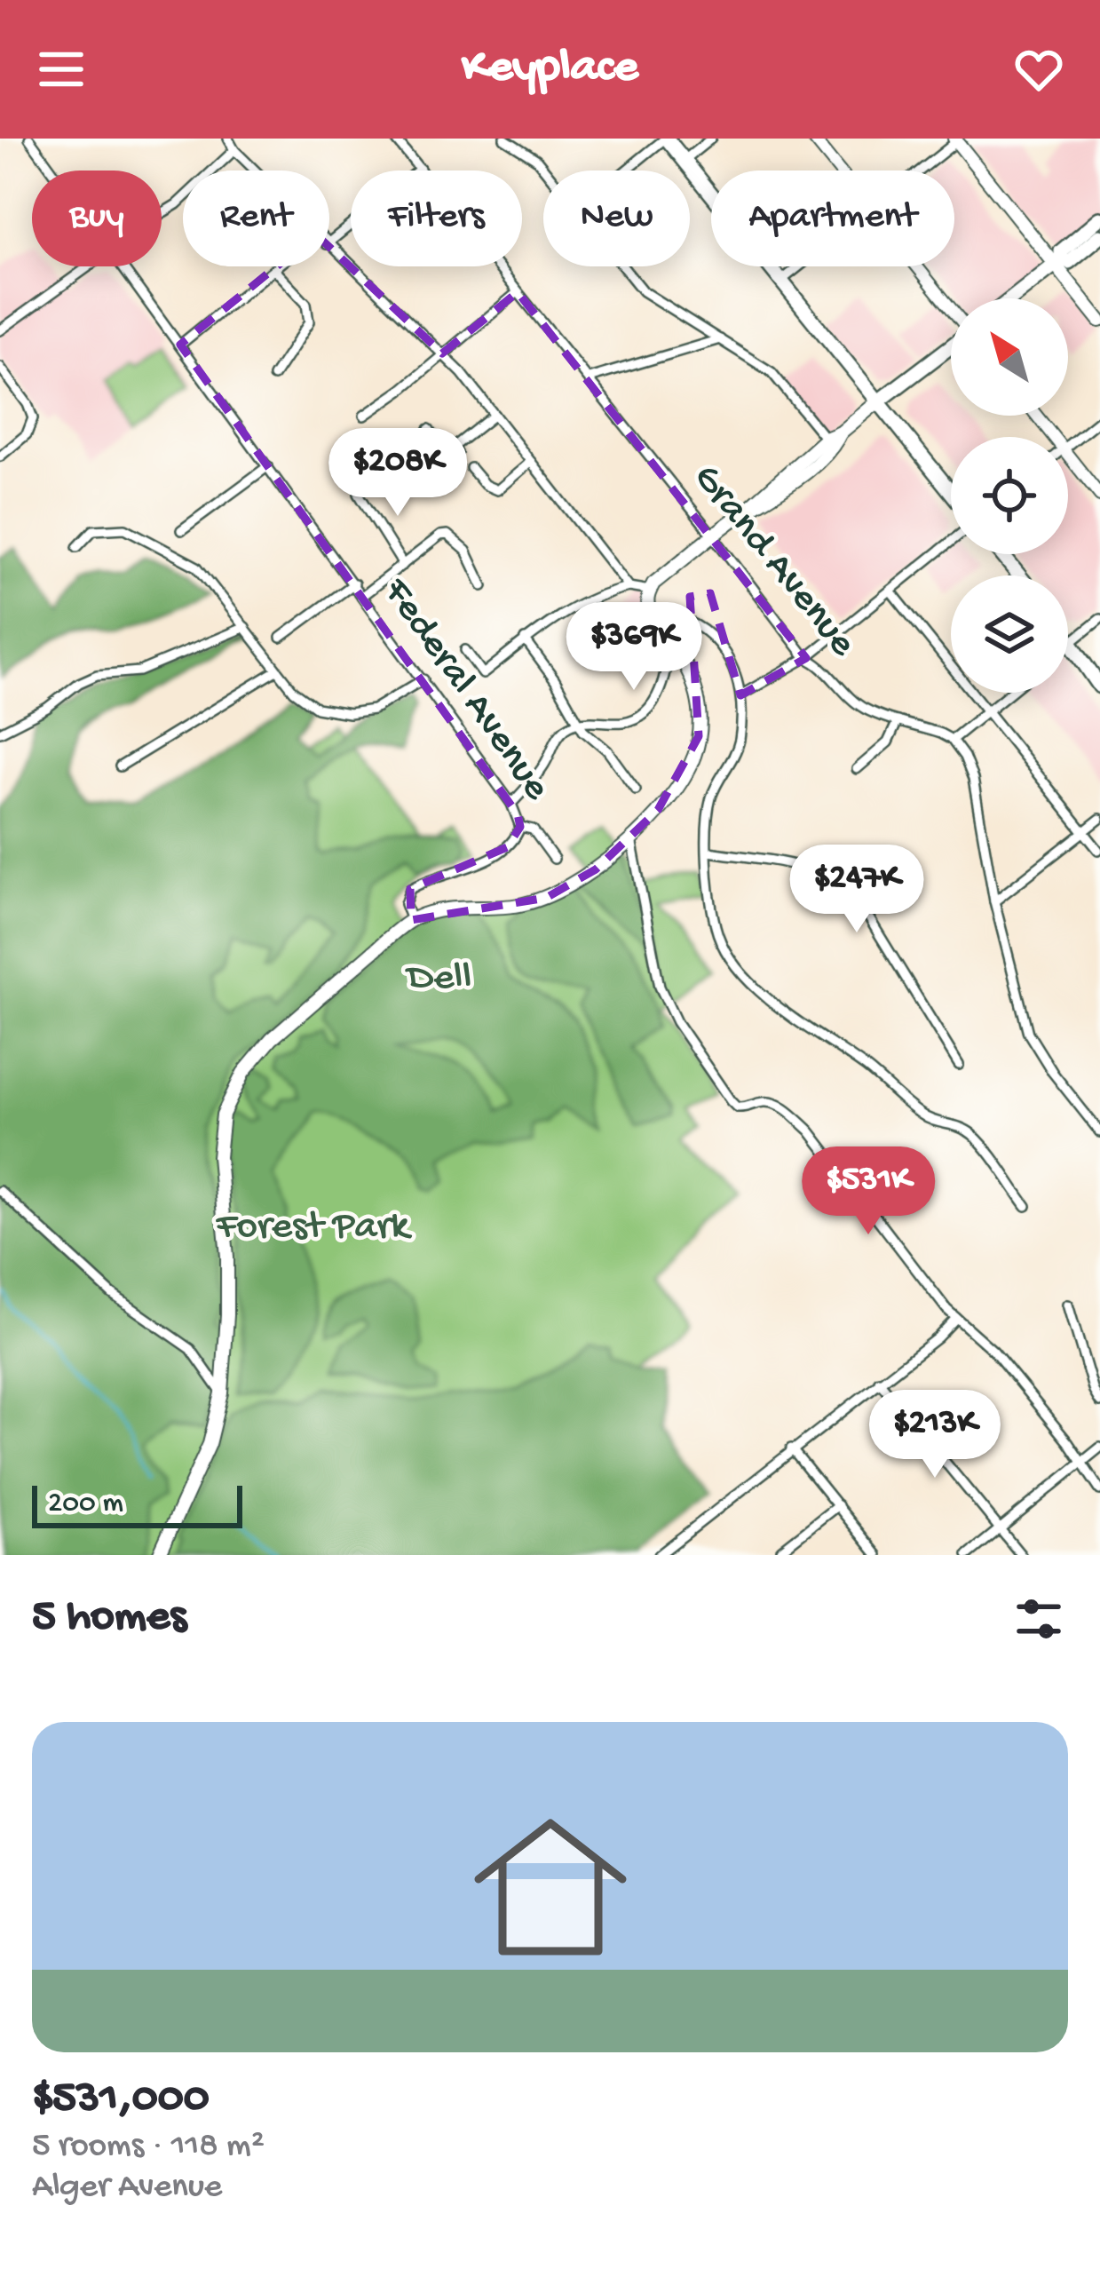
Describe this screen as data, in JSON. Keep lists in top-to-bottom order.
{
  "streets": {
    "street": ["Grand Avenue", "Federal Avenue"]
  },
  "parks": ["Dell", "Forest Park"],
  "scale_bar": "200 m",
  "north": "top left",
  "page": {
    "header": "Keyplace",
    "chip": [
      "Buy",
      "Rent",
      "Filters",
      "New",
      "Apartment"
    ],
    "price": [
      "$208K",
      "$369K",
      "$247K",
      "$531K",
      "$213K"
    ],
    "scale": "200 m",
    "heading": "5 homes",
    "list": [
      {
        "name": "$531,000",
        "note": "5 rooms · 118 m² · Alger Avenue"
      }
    ]
  }
}
